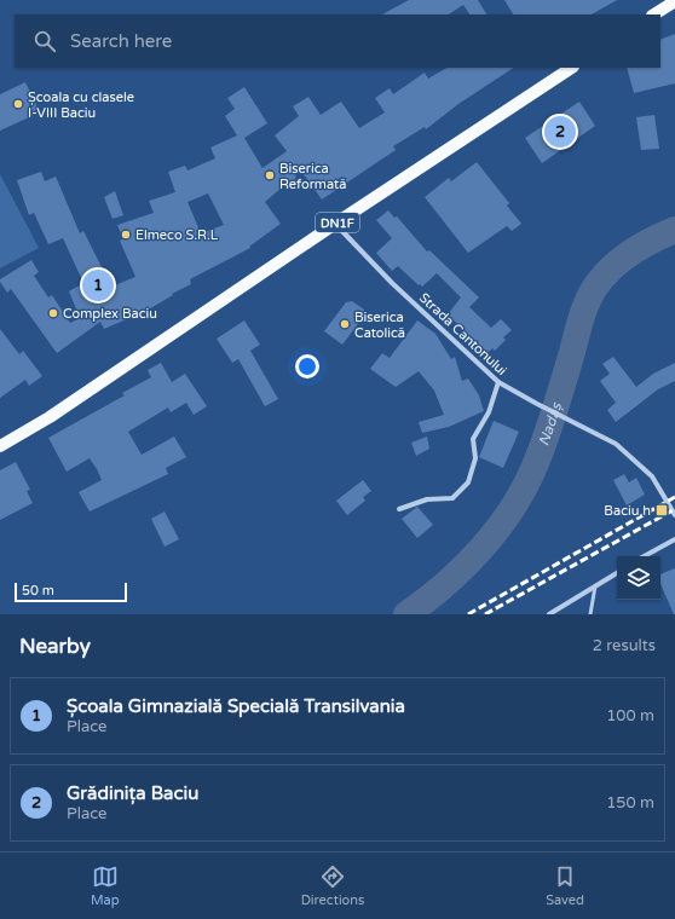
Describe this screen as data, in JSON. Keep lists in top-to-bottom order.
{
  "streets": {
    "main road": ["DN1F"],
    "street": ["Strada Cantonului"]
  },
  "crossings": [
    ["DN1F", "Strada Cantonului"]
  ],
  "water": ["Nadăș"],
  "places": {
    "other": [
      "Școala cu clasele I-VIII Baciu",
      "Biserica Reformată",
      "Elmeco S.R.L",
      "Complex Baciu",
      "Biserica Catolică"
    ],
    "transit": ["Baciu h"]
  },
  "scale_bar": "50 m",
  "page": {
    "search": "Search here",
    "pins": ["2", "1"],
    "scale": "50 m",
    "heading": ["Nearby", "2 results"],
    "list": [
      {
        "mark": "1",
        "name": "Școala Gimnazială Specială Transilvania",
        "note": "Place",
        "value": "100 m"
      },
      {
        "mark": "2",
        "name": "Grădinița Baciu",
        "note": "Place",
        "value": "150 m"
      }
    ],
    "nav": ["Map", "Directions", "Saved"]
  }
}
